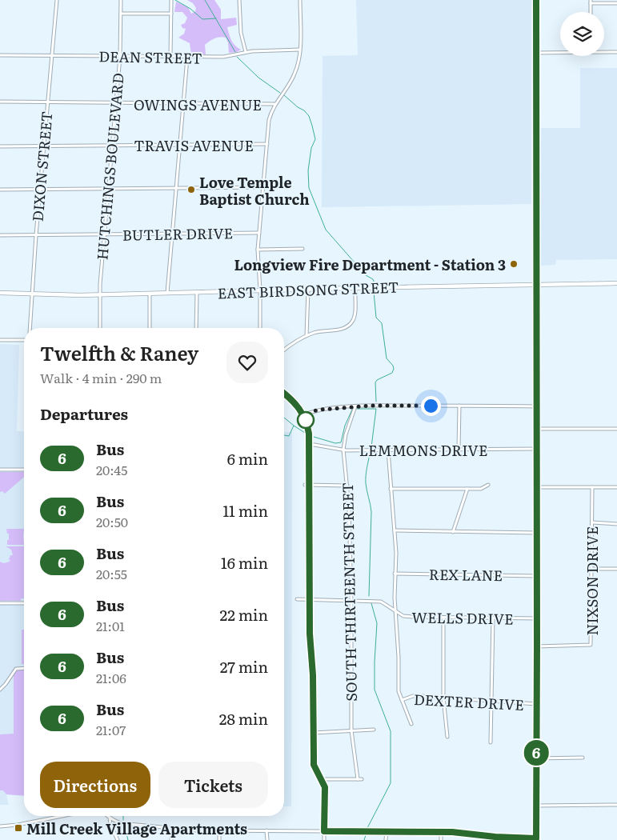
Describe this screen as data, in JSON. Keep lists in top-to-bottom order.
{
  "streets": {
    "street": [
      "DEAN STREET",
      "OWINGS AVENUE",
      "TRAVIS AVENUE",
      "DIXON STREET",
      "HUTCHINGS BOULEVARD",
      "BUTLER DRIVE",
      "EAST BIRDSONG STREET",
      "LEMMONS DRIVE",
      "REX LANE",
      "NIXSON DRIVE",
      "SOUTH THIRTEENTH STREET",
      "WELLS DRIVE",
      "DEXTER DRIVE"
    ]
  },
  "crossings": [
    ["DEAN STREET", "DIXON STREET"],
    ["DEAN STREET", "HUTCHINGS BOULEVARD"],
    ["OWINGS AVENUE", "DIXON STREET"],
    ["OWINGS AVENUE", "HUTCHINGS BOULEVARD"],
    ["TRAVIS AVENUE", "DIXON STREET"],
    ["TRAVIS AVENUE", "HUTCHINGS BOULEVARD"],
    ["DIXON STREET", "BUTLER DRIVE"],
    ["DIXON STREET", "EAST BIRDSONG STREET"],
    ["HUTCHINGS BOULEVARD", "BUTLER DRIVE"],
    ["HUTCHINGS BOULEVARD", "EAST BIRDSONG STREET"],
    ["LEMMONS DRIVE", "SOUTH THIRTEENTH STREET"],
    ["SOUTH THIRTEENTH STREET", "WELLS DRIVE"]
  ],
  "places": {
    "other": ["Love Temple Baptist Church", "Longview Fire Department - Station 3"],
    "transit": ["Mill Creek Village Apartments"]
  },
  "lines": ["bus line 6"],
  "page": {
    "on_map": "6",
    "heading": [
      ["Twelfth & Raney", "Walk · 4 min · 290 m"],
      "Departures"
    ],
    "list": [
      {
        "mark": "6",
        "name": "Bus",
        "note": "20:45",
        "value": "6 min"
      },
      {
        "mark": "6",
        "name": "Bus",
        "note": "20:50",
        "value": "11 min"
      },
      {
        "mark": "6",
        "name": "Bus",
        "note": "20:55",
        "value": "16 min"
      },
      {
        "mark": "6",
        "name": "Bus",
        "note": "21:01",
        "value": "22 min"
      },
      {
        "mark": "6",
        "name": "Bus",
        "note": "21:06",
        "value": "27 min"
      },
      {
        "mark": "6",
        "name": "Bus",
        "note": "21:07",
        "value": "28 min"
      }
    ],
    "buttons": ["Directions", "Tickets"]
  }
}
